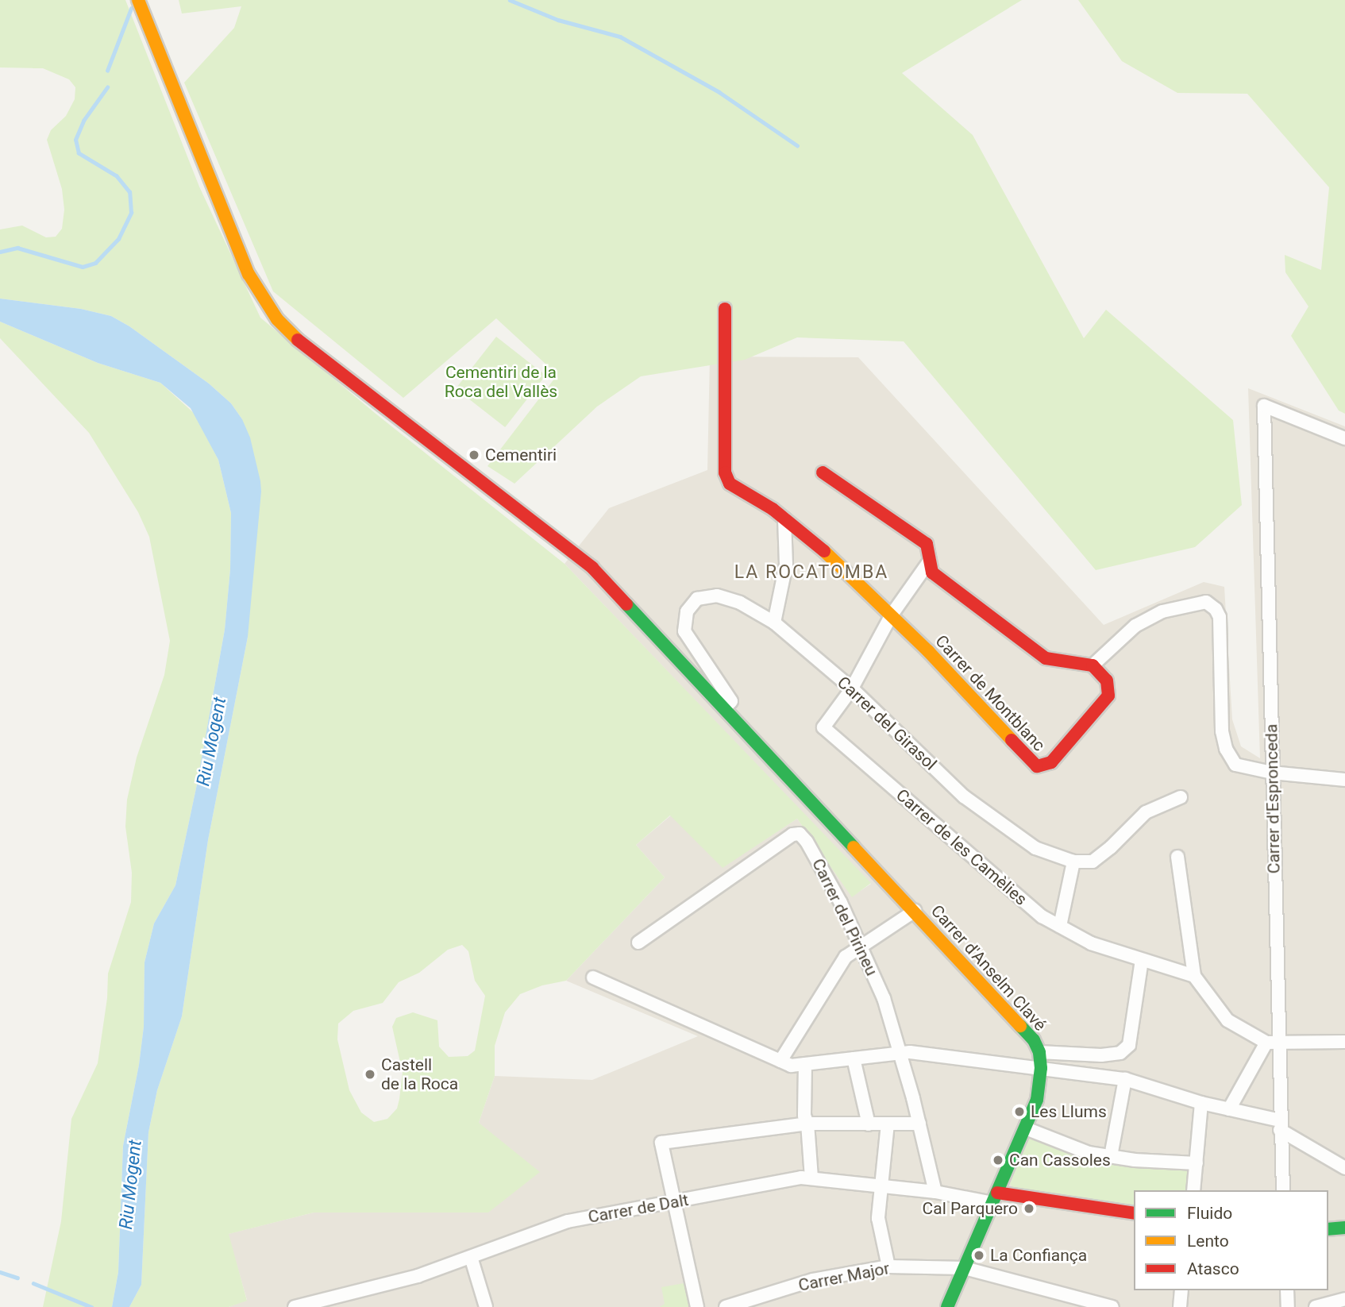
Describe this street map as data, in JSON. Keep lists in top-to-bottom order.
{
  "streets": {
    "street": [
      "Carrer de Montblanc",
      "Carrer del Girasol",
      "Carrer d'Espronceda",
      "Carrer de les Camèlies",
      "Carrer del Pirineu",
      "Carrer d'Anselm Clavé",
      "Carrer de Dalt",
      "Carrer Major"
    ]
  },
  "crossings": [
    ["Carrer de Montblanc", "Carrer de les Camèlies"],
    ["Carrer del Girasol", "Carrer de les Camèlies"],
    ["Carrer del Girasol", "Carrer d'Anselm Clavé"],
    ["Carrer del Pirineu", "Carrer de Dalt"],
    ["Carrer d'Anselm Clavé", "Carrer de Dalt"],
    ["Carrer d'Anselm Clavé", "Carrer Major"]
  ],
  "districts": ["LA ROCATOMBA"],
  "water": ["Riu Mogent"],
  "parks": ["Cementiri de la Roca del Vallès"],
  "places": [
    "Cementiri",
    "Castell de la Roca",
    "Les Llums",
    "Can Cassoles",
    "Cal Parquero",
    "La Confiança"
  ],
  "legend": ["Fluido", "Lento", "Atasco"]
}
